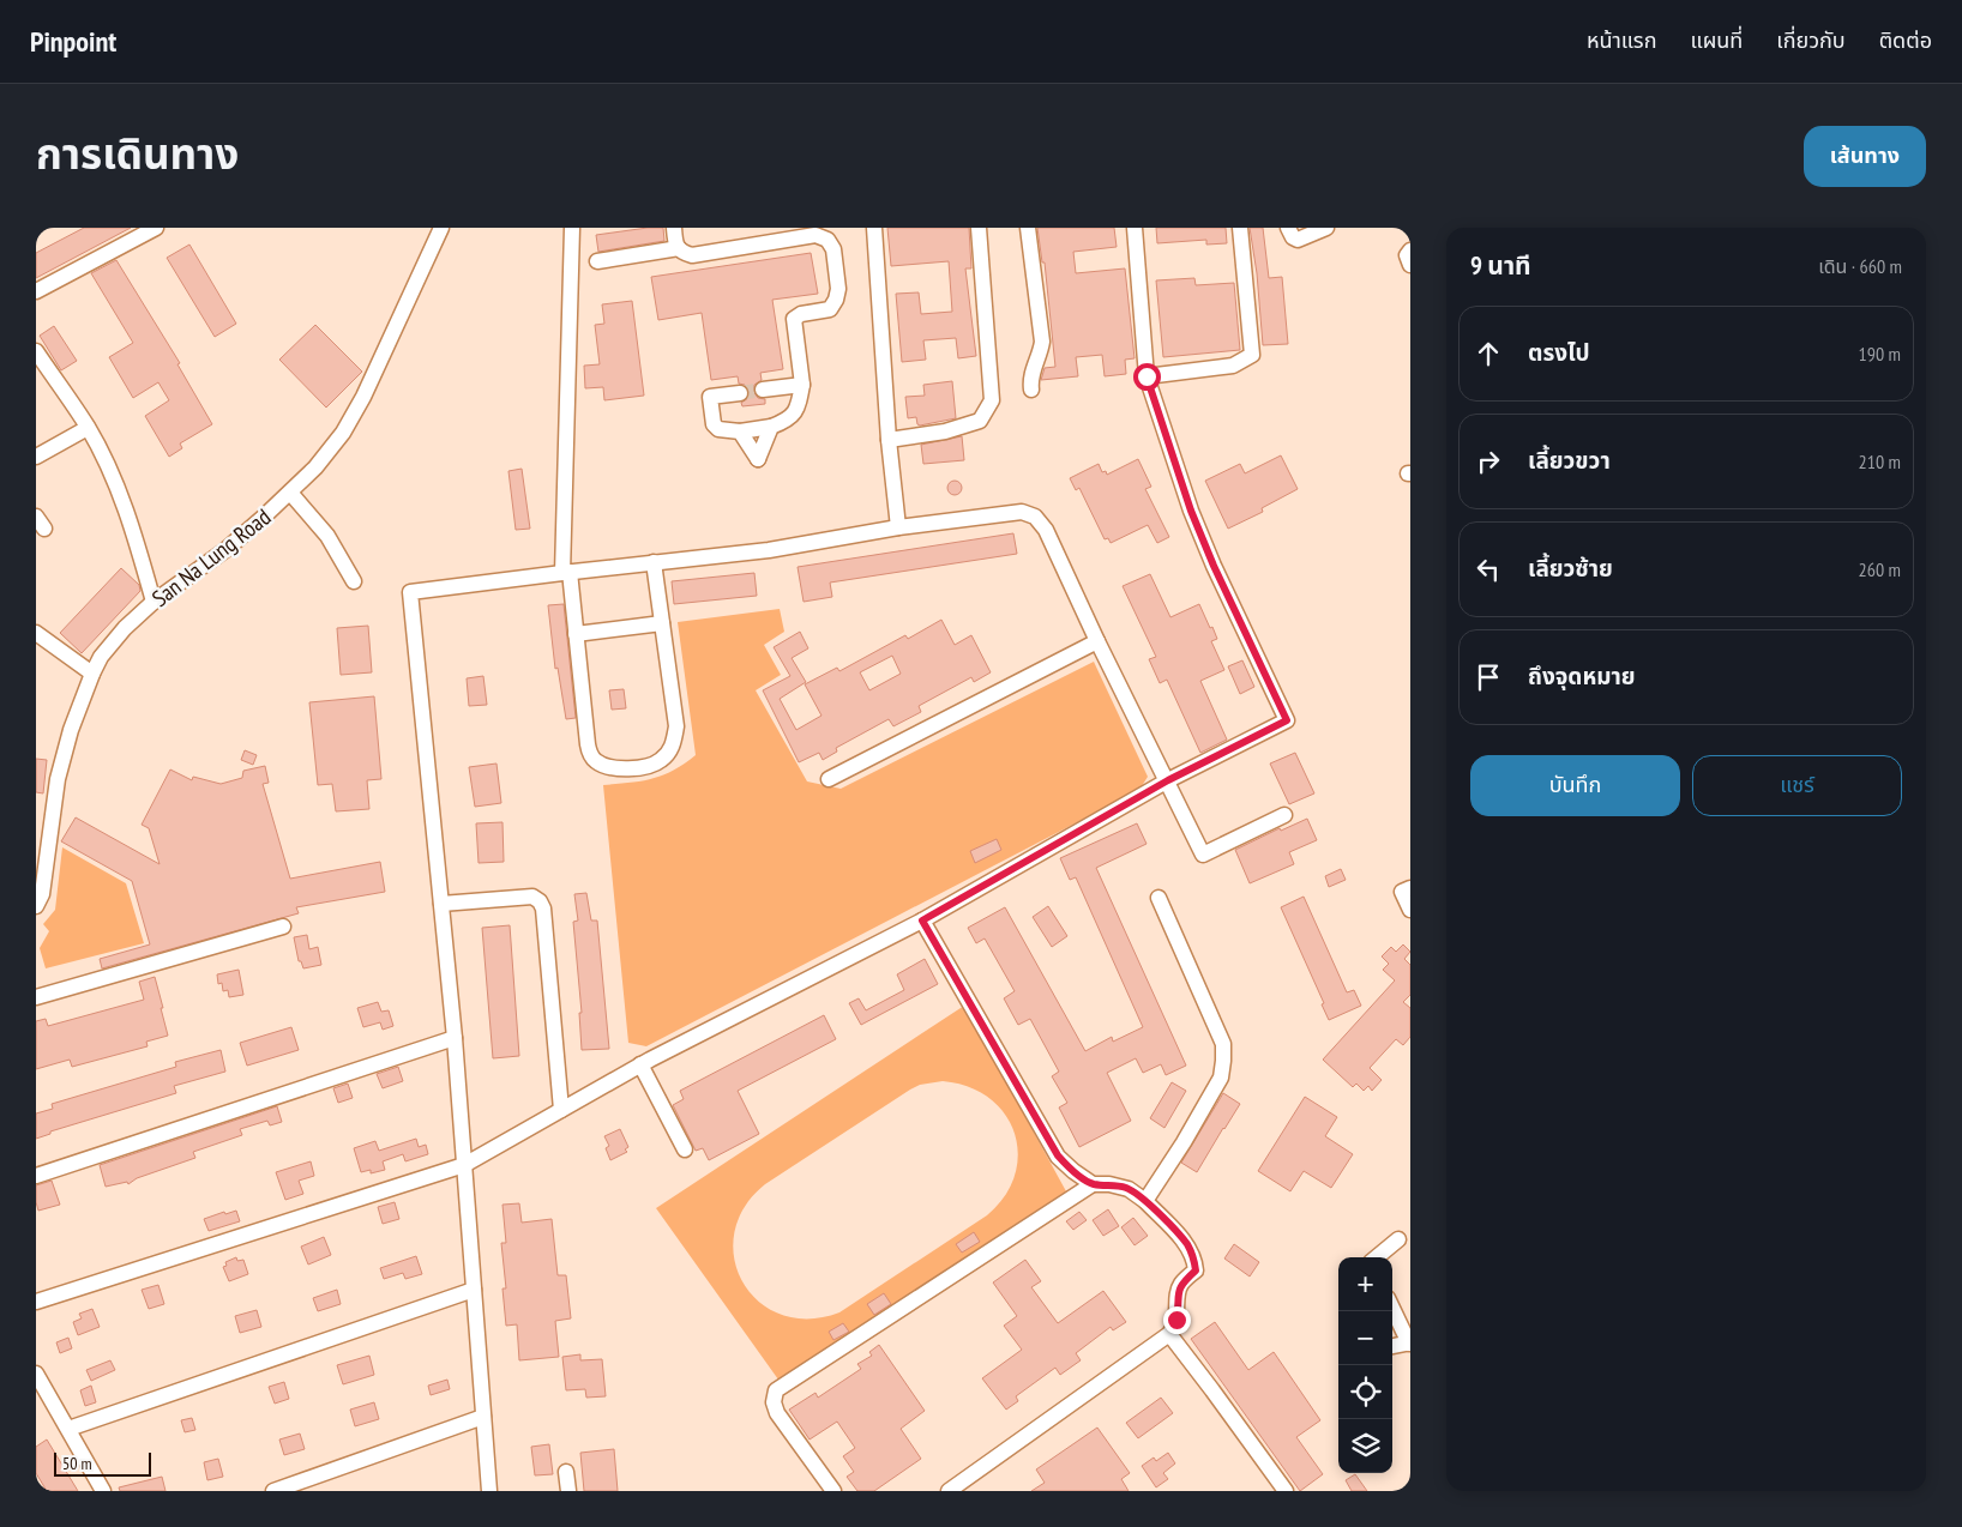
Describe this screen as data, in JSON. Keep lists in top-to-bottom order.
{
  "streets": {
    "street": ["San Na Lung Road"]
  },
  "scale_bar": "50 m",
  "page": {
    "header": "Pinpoint",
    "nav": [
      "หน้าแรก",
      "แผนที่",
      "เกี่ยวกับ",
      "ติดต่อ"
    ],
    "title": "การเดินทาง",
    "buttons": [
      "เส้นทาง",
      ["บันทึก", "แชร์"]
    ],
    "heading": ["9 นาที", "เดิน · 660 m"],
    "list": [
      ["ตรงไป", "190 m"],
      ["เลี้ยวขวา", "210 m"],
      ["เลี้ยวซ้าย", "260 m"],
      "ถึงจุดหมาย"
    ],
    "map_buttons": ["+", "−"],
    "scale": "50 m"
  }
}
